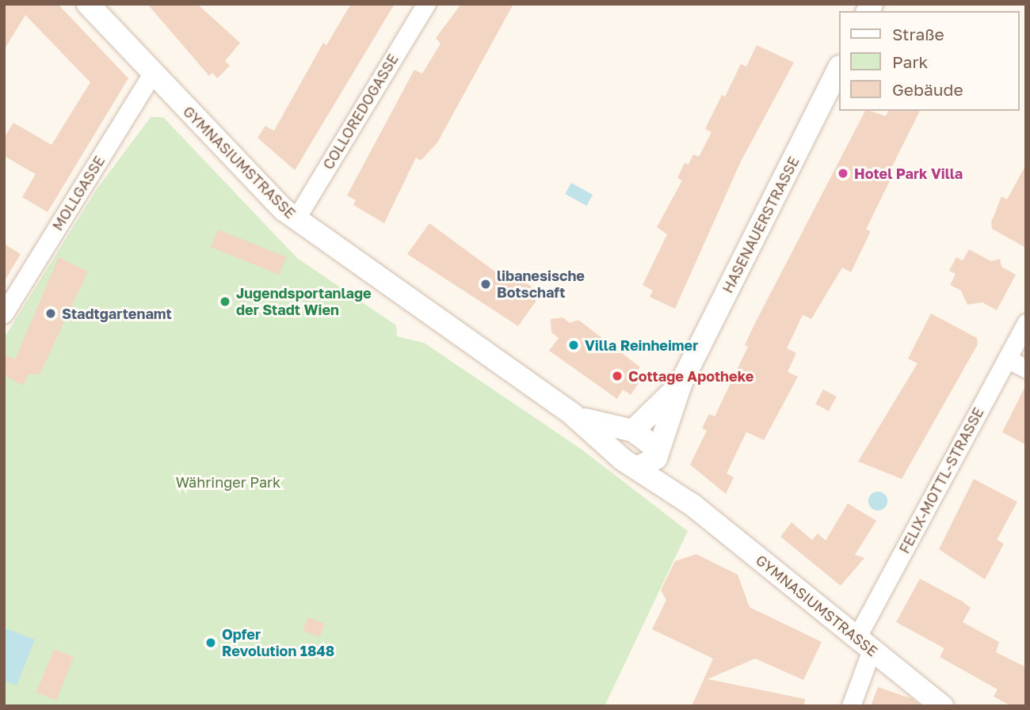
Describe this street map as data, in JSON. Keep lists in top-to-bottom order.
{
  "streets": {
    "street": [
      "COLLOREDOGASSE",
      "GYMNASIUMSTRASSE",
      "MOLLGASSE",
      "HASENAUERSTRASSE",
      "FELIX-MOTTL-STRASSE"
    ]
  },
  "crossings": [
    ["COLLOREDOGASSE", "GYMNASIUMSTRASSE"],
    ["GYMNASIUMSTRASSE", "MOLLGASSE"],
    ["GYMNASIUMSTRASSE", "HASENAUERSTRASSE"],
    ["GYMNASIUMSTRASSE", "FELIX-MOTTL-STRASSE"]
  ],
  "parks": ["Währinger Park"],
  "places": [
    "Hotel Park Villa",
    "libanesische Botschaft",
    "Jugendsportanlage der Stadt Wien",
    "Stadtgartenamt",
    "Villa Reinheimer",
    "Cottage Apotheke",
    "Opfer Revolution 1848"
  ],
  "legend": ["Straße", "Park", "Gebäude"]
}
